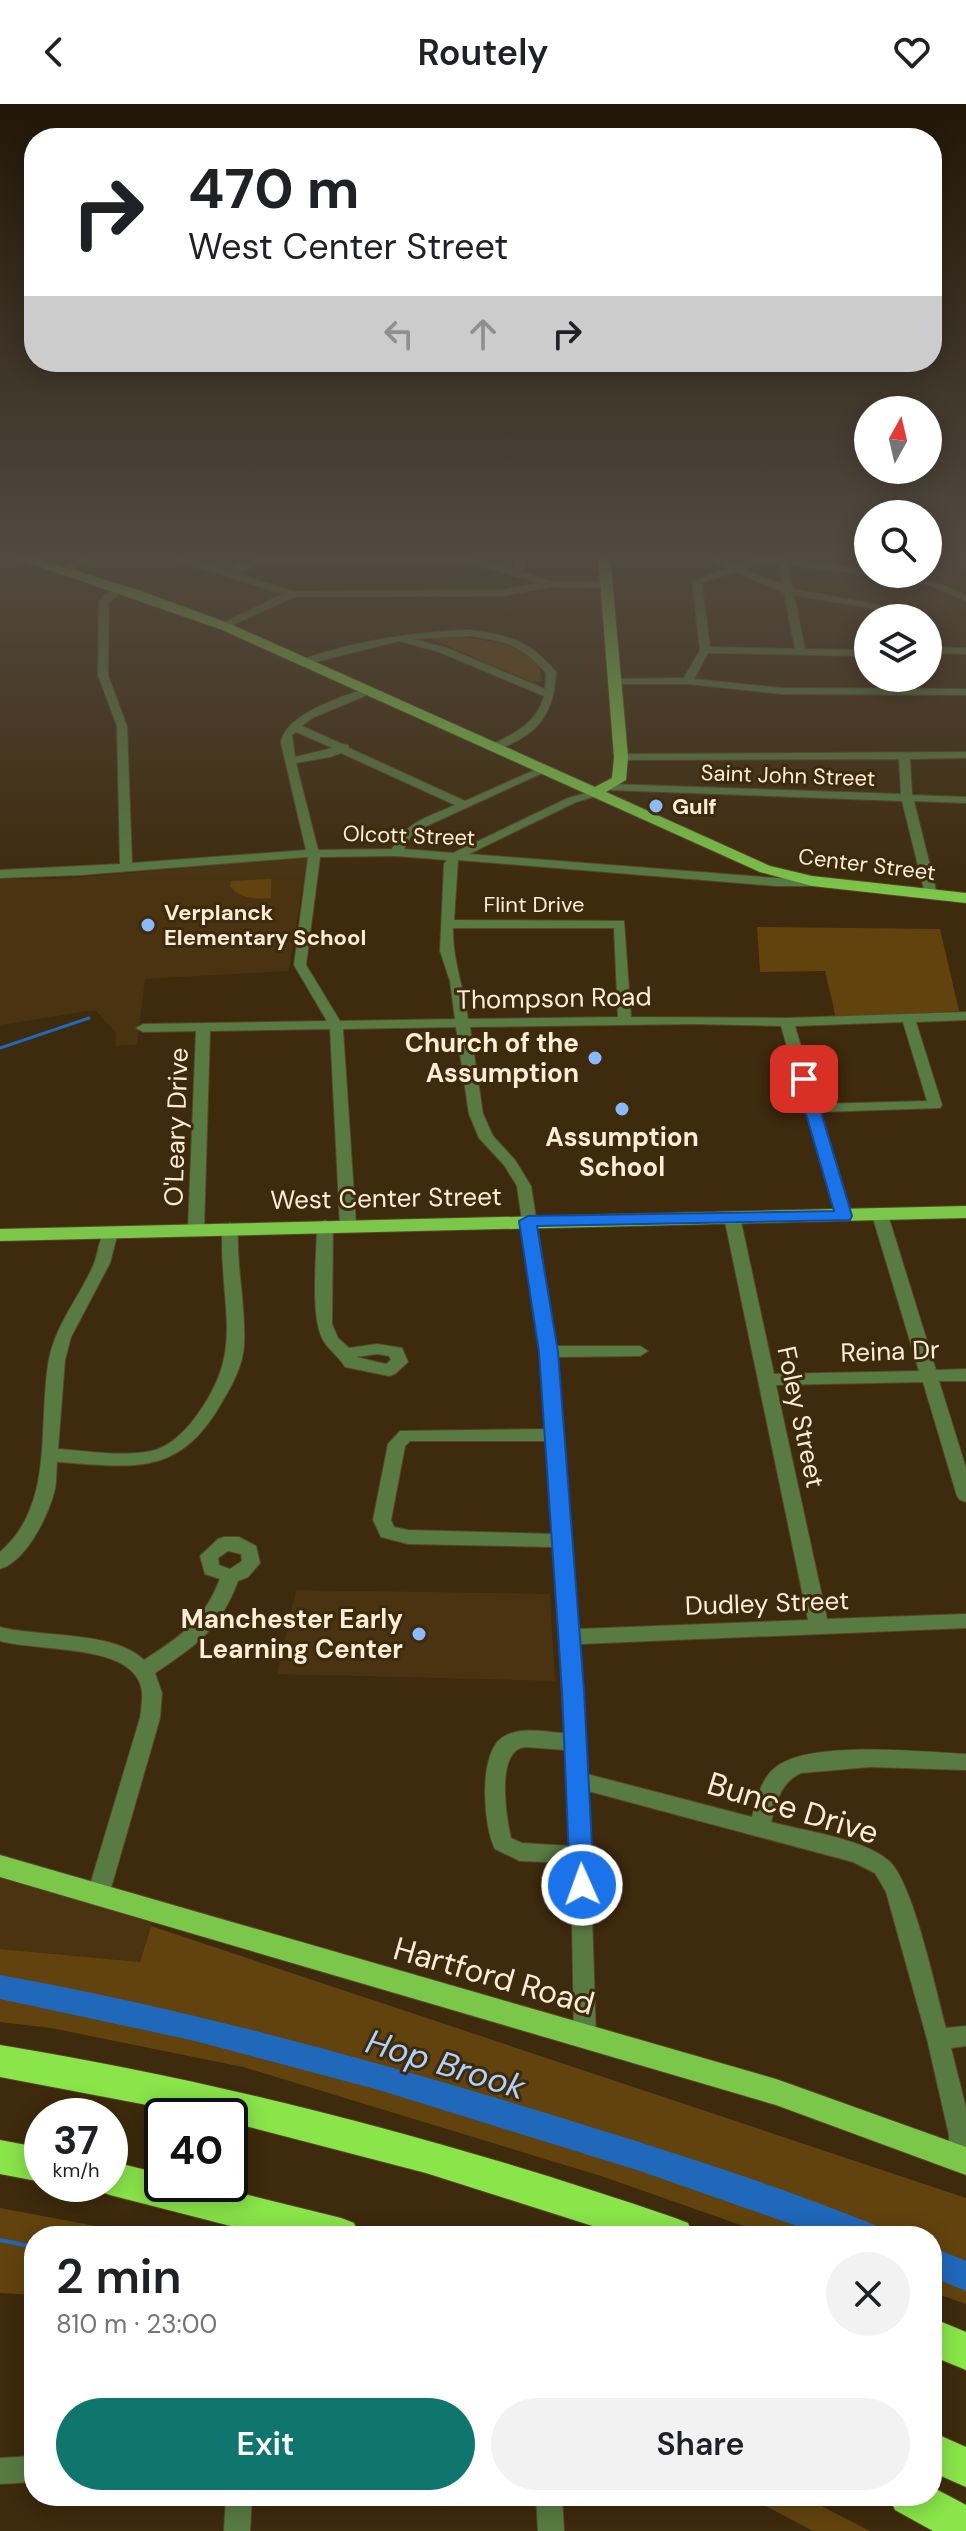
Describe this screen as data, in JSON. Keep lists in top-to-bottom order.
{
  "streets": {
    "main road": ["Center Street", "West Center Street", "Hartford Road"],
    "street": [
      "Saint John Street",
      "Olcott Street",
      "Flint Drive",
      "Thompson Road",
      "O'Leary Drive",
      "Reina Dr",
      "Foley Street",
      "Dudley Street",
      "Bunce Drive"
    ]
  },
  "crossings": [
    ["Olcott Street", "Center Street"],
    ["Flint Drive", "Thompson Road"],
    ["Thompson Road", "O'Leary Drive"],
    ["O'Leary Drive", "West Center Street"],
    ["West Center Street", "Foley Street"],
    ["Reina Dr", "Foley Street"],
    ["Foley Street", "Dudley Street"],
    ["Bunce Drive", "Hartford Road"]
  ],
  "water": ["Hop Brook"],
  "places": [
    "Gulf",
    "Verplanck Elementary School",
    "Church of the Assumption",
    "Assumption School",
    "Manchester Early Learning Center"
  ],
  "north": "top",
  "page": {
    "header": "Routely",
    "turn": ["470 m", "West Center Street"],
    "speed": "37 km/h",
    "limit": "40",
    "heading": ["2 min", "810 m · 23:00"],
    "buttons": ["Exit", "Share"]
  }
}
